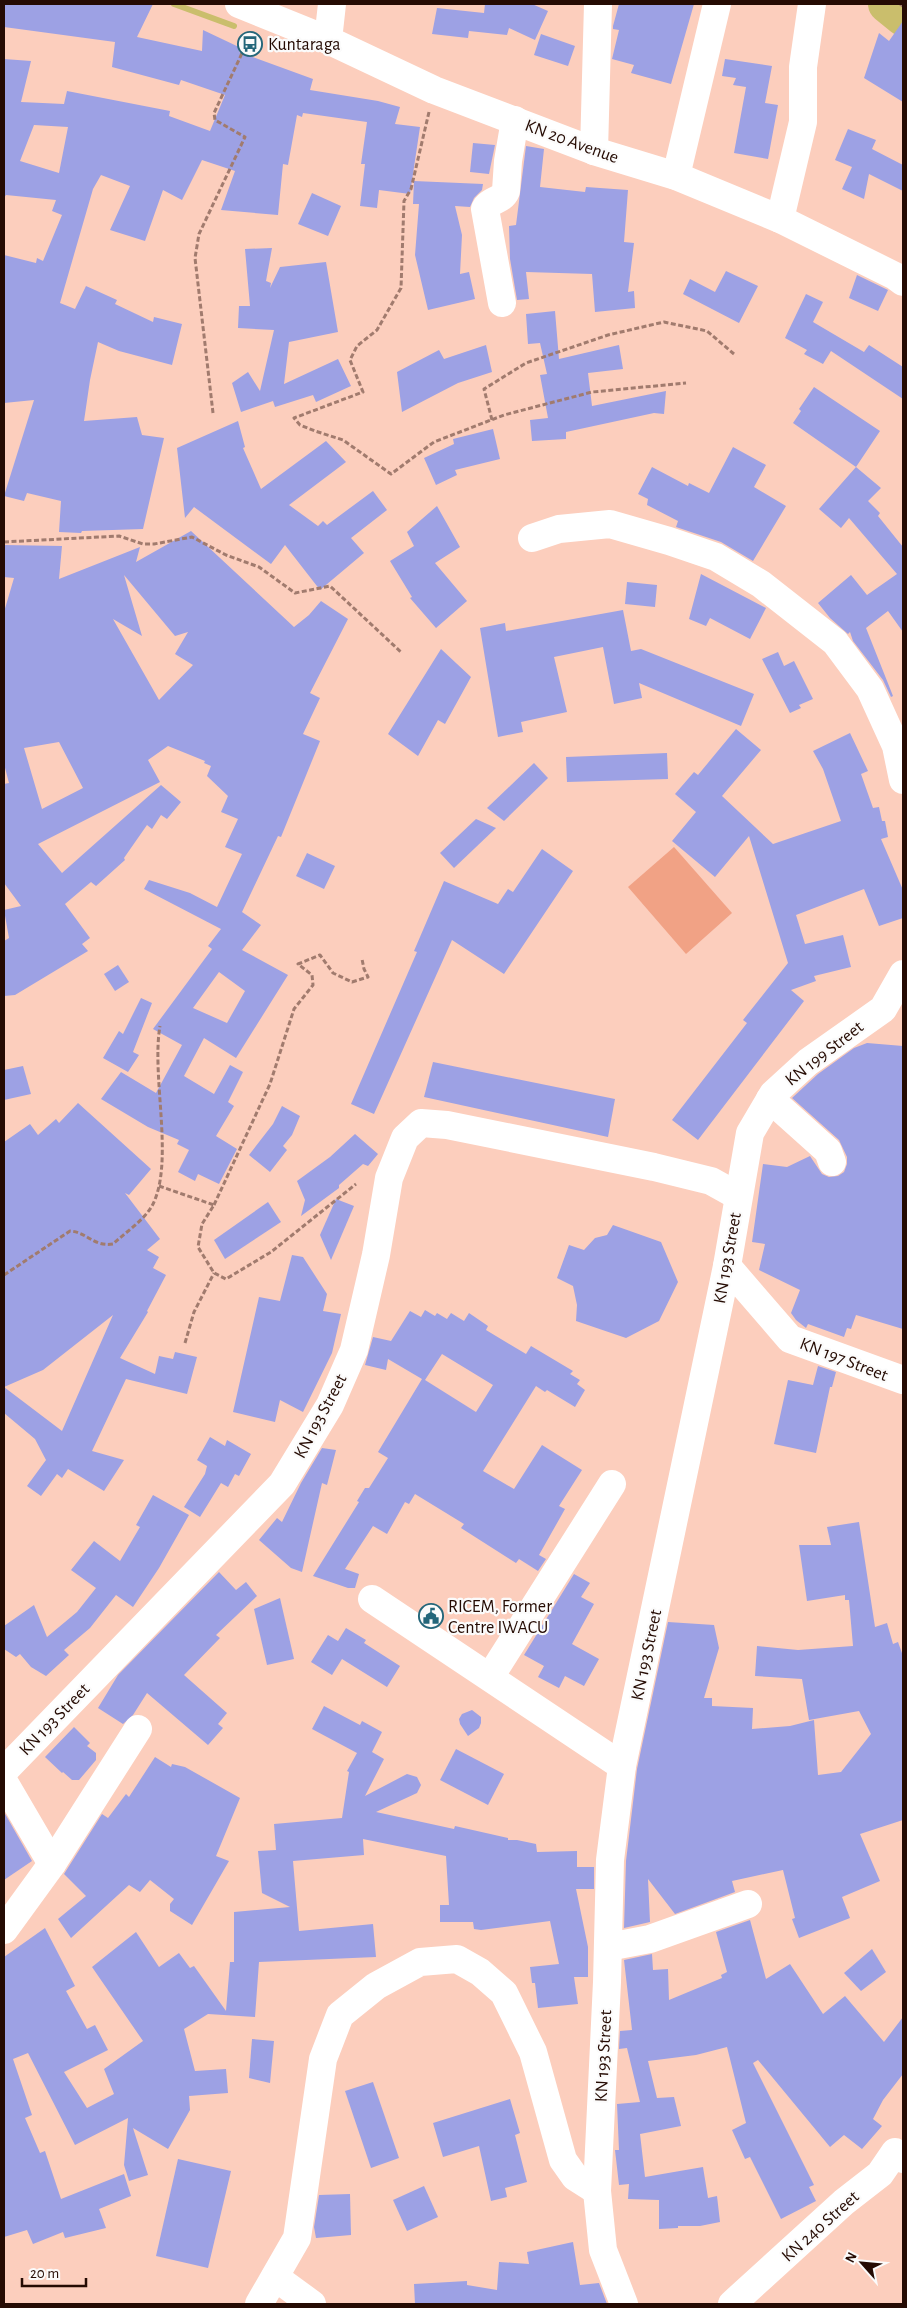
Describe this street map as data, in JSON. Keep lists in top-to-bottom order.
{
  "streets": {
    "street": [
      "KN 20 Avenue",
      "KN 199 Street",
      "KN 193 Street",
      "KN 197 Street",
      "KN 240 Street"
    ]
  },
  "crossings": [
    ["KN 199 Street", "KN 193 Street"],
    ["KN 193 Street", "KN 197 Street"]
  ],
  "places": {
    "bus stop": ["Kuntaraga"],
    "public building": ["RICEM, Former Centre IWACU"]
  },
  "scale_bar": "20 m",
  "north": "top left"
}
